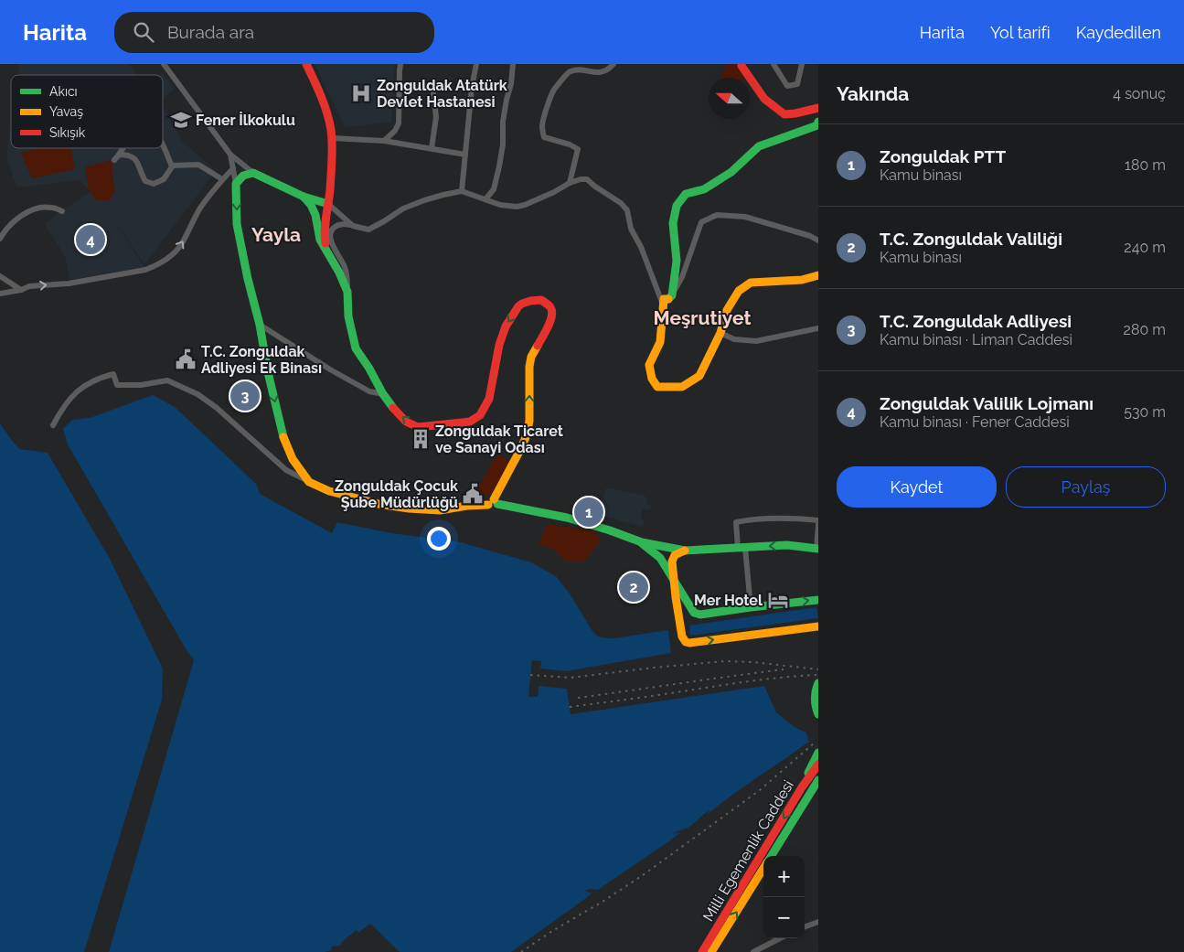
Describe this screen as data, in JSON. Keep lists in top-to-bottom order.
{
  "streets": {
    "main road": ["Milli Egemenlik Caddesi"]
  },
  "districts": ["Yayla", "Meşrutiyet"],
  "places": {
    "hospital": ["Zonguldak Atatürk Devlet Hastanesi"],
    "school or university": ["Fener İlkokulu"],
    "public building": ["T.C. Zonguldak Adliyesi Ek Binası", "Zonguldak Çocuk Şube Müdürlüğü"],
    "building": ["Zonguldak Ticaret ve Sanayi Odası"],
    "hotel": ["Mer Hotel"]
  },
  "legend": ["Akıcı", "Yavaş", "Sıkışık"],
  "north": "left",
  "page": {
    "header": "Harita",
    "search": "Burada ara",
    "nav": ["Harita", "Yol tarifi", "Kaydedilen"],
    "heading": ["Yakında", "4 sonuç"],
    "list": [
      {
        "mark": "1",
        "name": "Zonguldak PTT",
        "note": "Kamu binası",
        "value": "180 m"
      },
      {
        "mark": "2",
        "name": "T.C. Zonguldak Valiliği",
        "note": "Kamu binası",
        "value": "240 m"
      },
      {
        "mark": "3",
        "name": "T.C. Zonguldak Adliyesi",
        "note": "Kamu binası · Liman Caddesi",
        "value": "280 m"
      },
      {
        "mark": "4",
        "name": "Zonguldak Valilik Lojmanı",
        "note": "Kamu binası · Fener Caddesi",
        "value": "530 m"
      }
    ],
    "pins": [
      "4",
      "3",
      "1",
      "2"
    ],
    "buttons": ["Kaydet", "Paylaş"],
    "map_buttons": ["+", "−"]
  }
}
